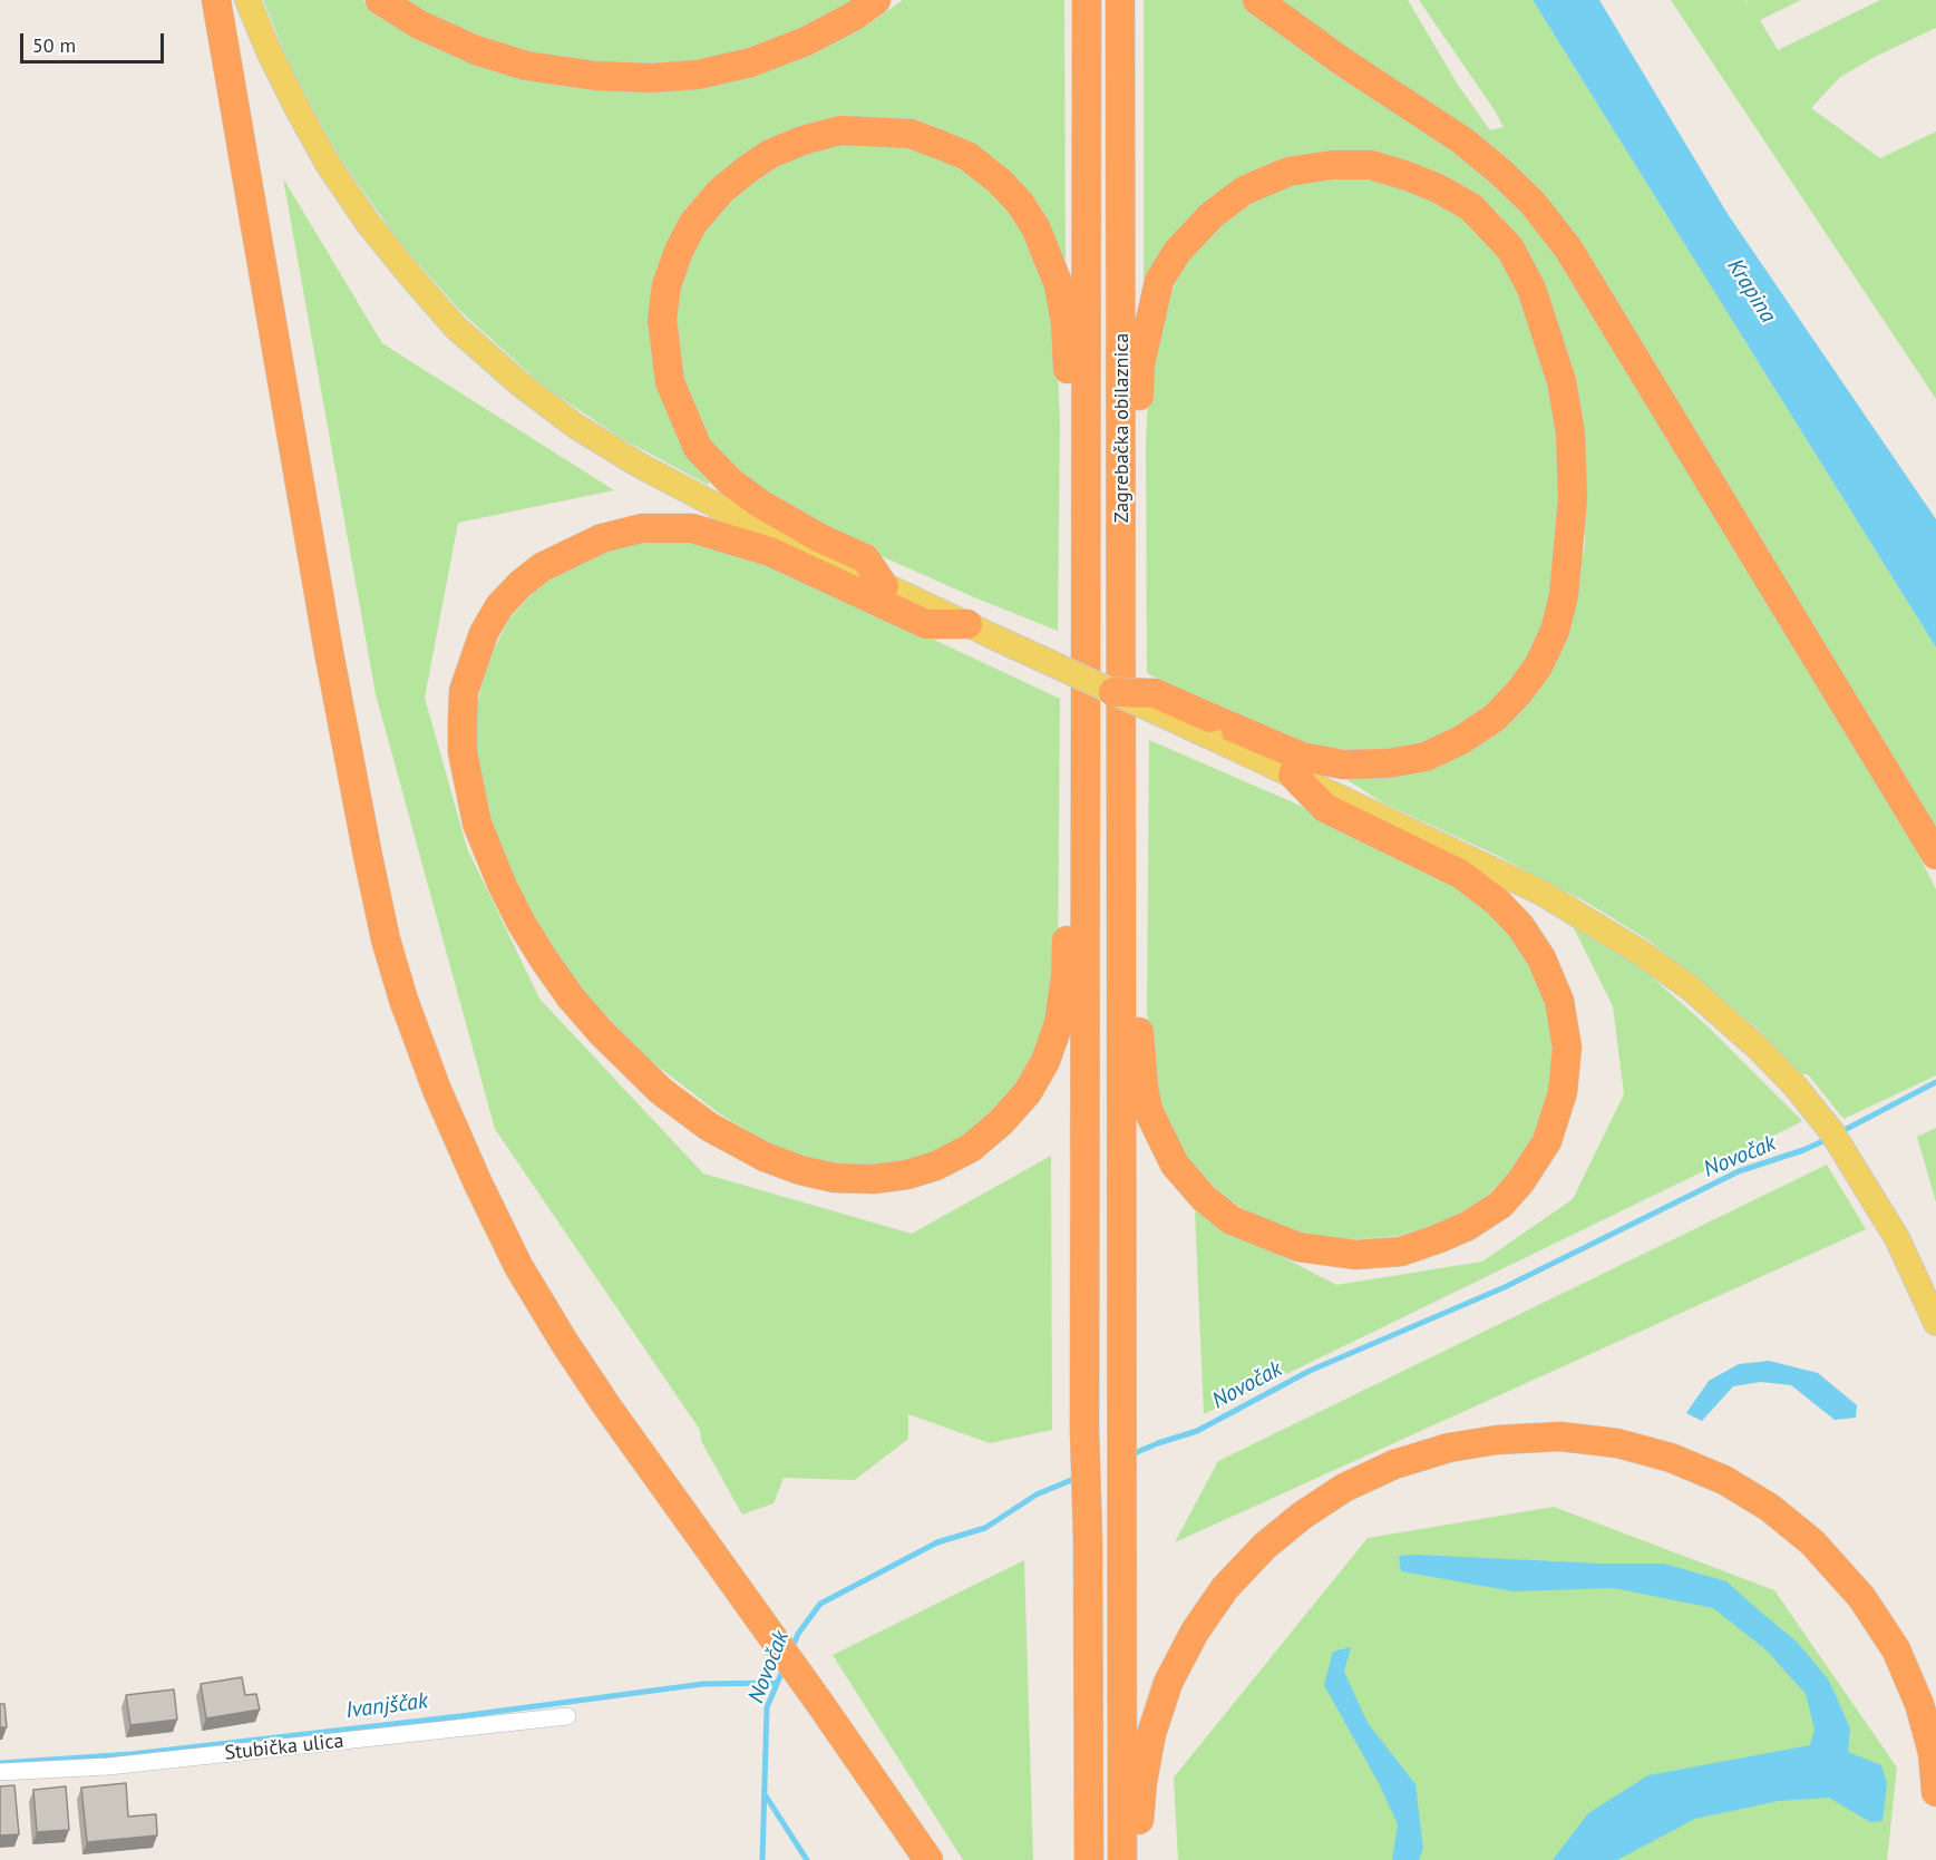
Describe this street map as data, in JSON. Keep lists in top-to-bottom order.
{
  "streets": {
    "highway": ["Zagrebačka obilaznica"],
    "street": ["Stubička ulica"]
  },
  "water": ["Krapina", "Novočak", "Ivanjščak"],
  "scale_bar": "50 m"
}
